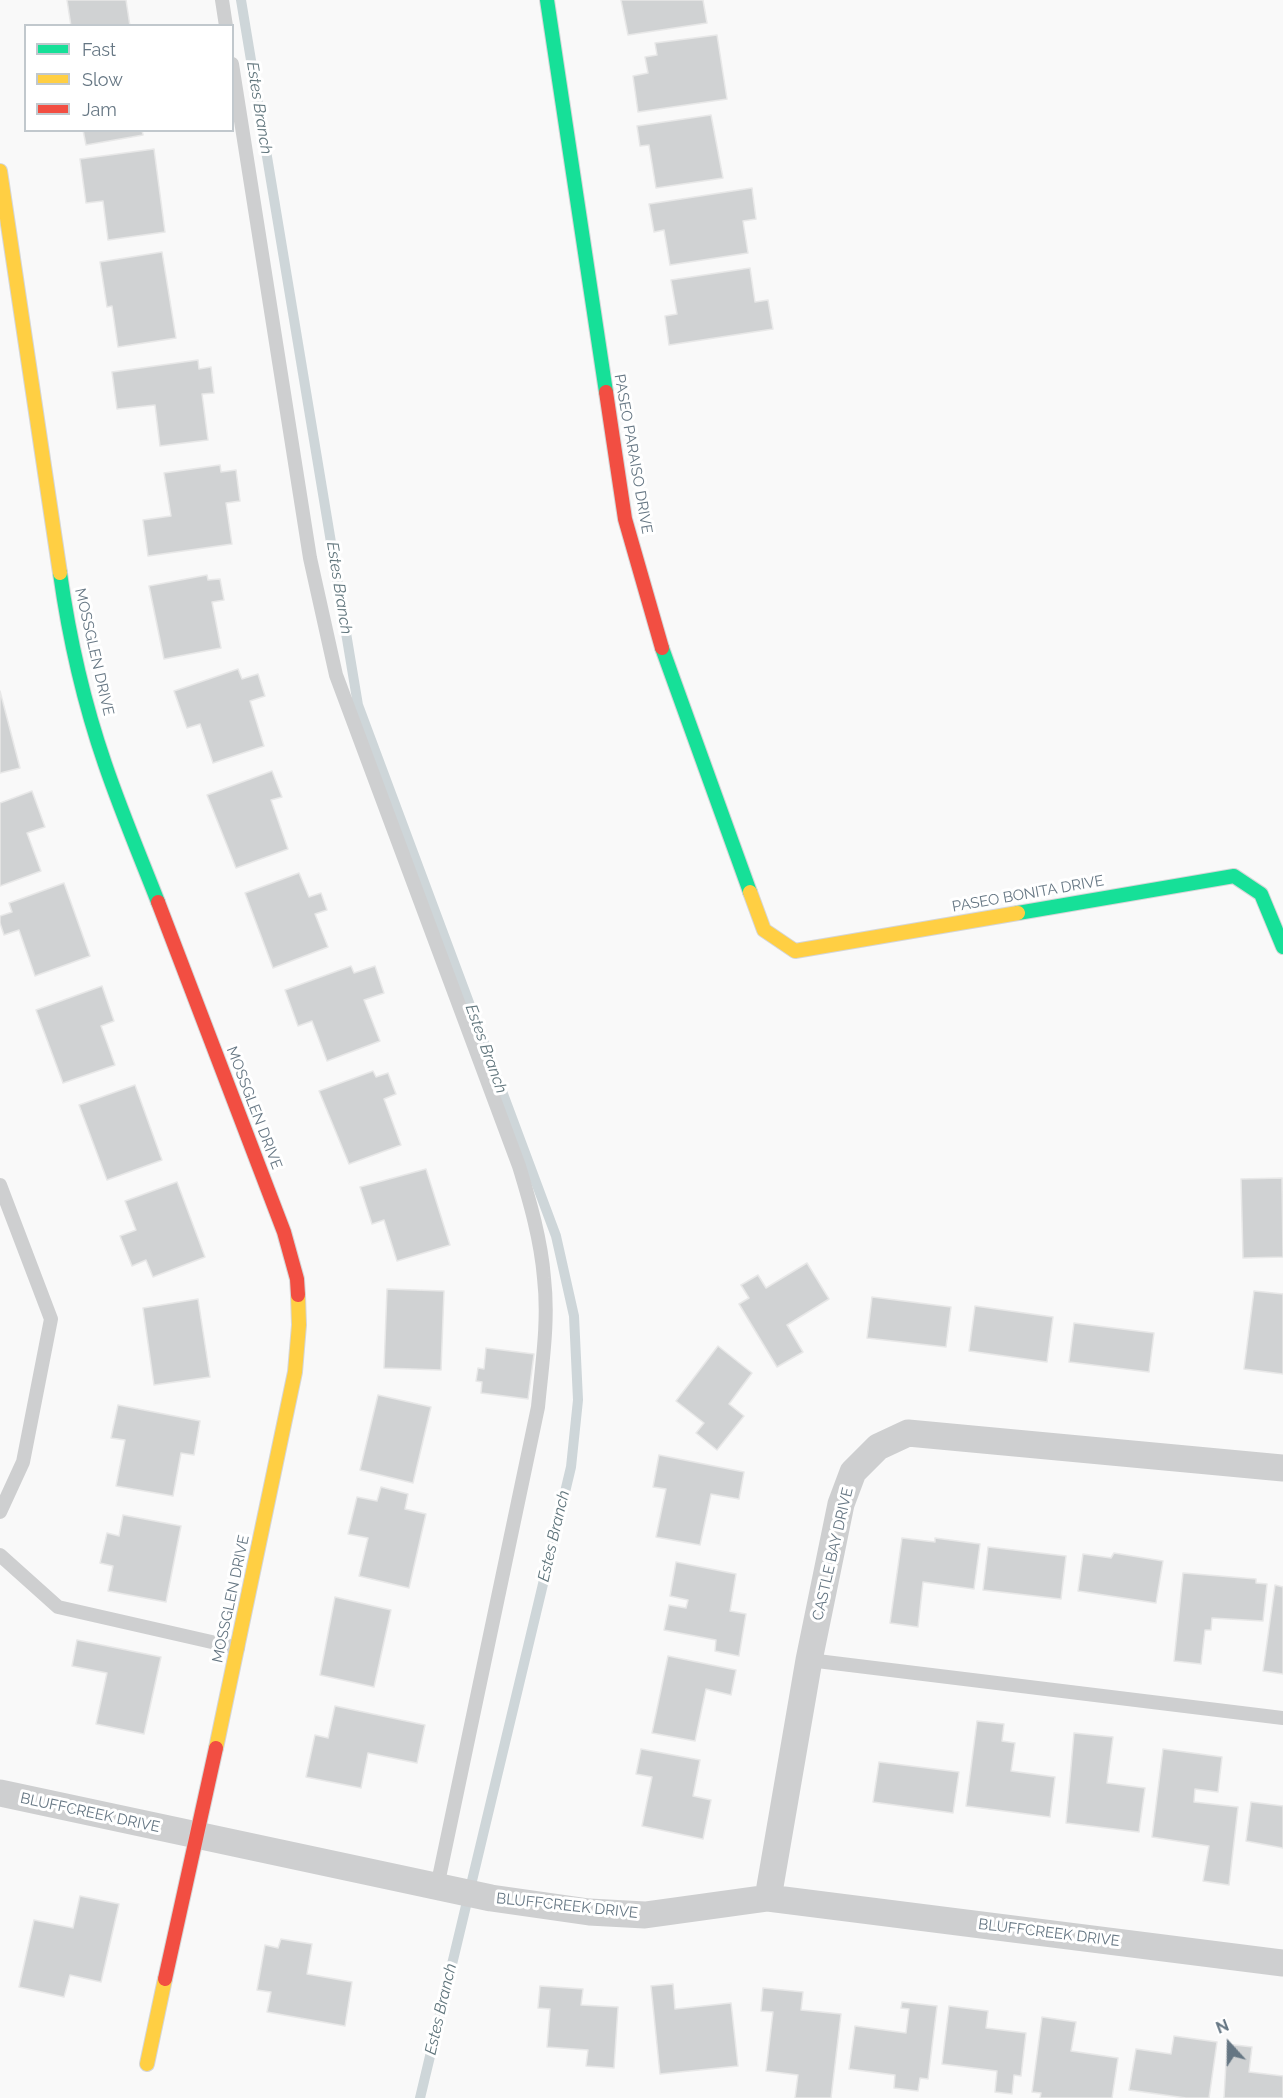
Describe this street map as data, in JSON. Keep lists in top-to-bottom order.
{
  "streets": {
    "street": [
      "PASEO PARAISO DRIVE",
      "MOSSGLEN DRIVE",
      "PASEO BONITA DRIVE",
      "CASTLE BAY DRIVE",
      "BLUFFCREEK DRIVE"
    ]
  },
  "crossings": [
    ["PASEO PARAISO DRIVE", "PASEO BONITA DRIVE"],
    ["MOSSGLEN DRIVE", "BLUFFCREEK DRIVE"],
    ["CASTLE BAY DRIVE", "BLUFFCREEK DRIVE"]
  ],
  "water": ["Estes Branch"],
  "legend": ["Fast", "Slow", "Jam"],
  "north": "top"
}
